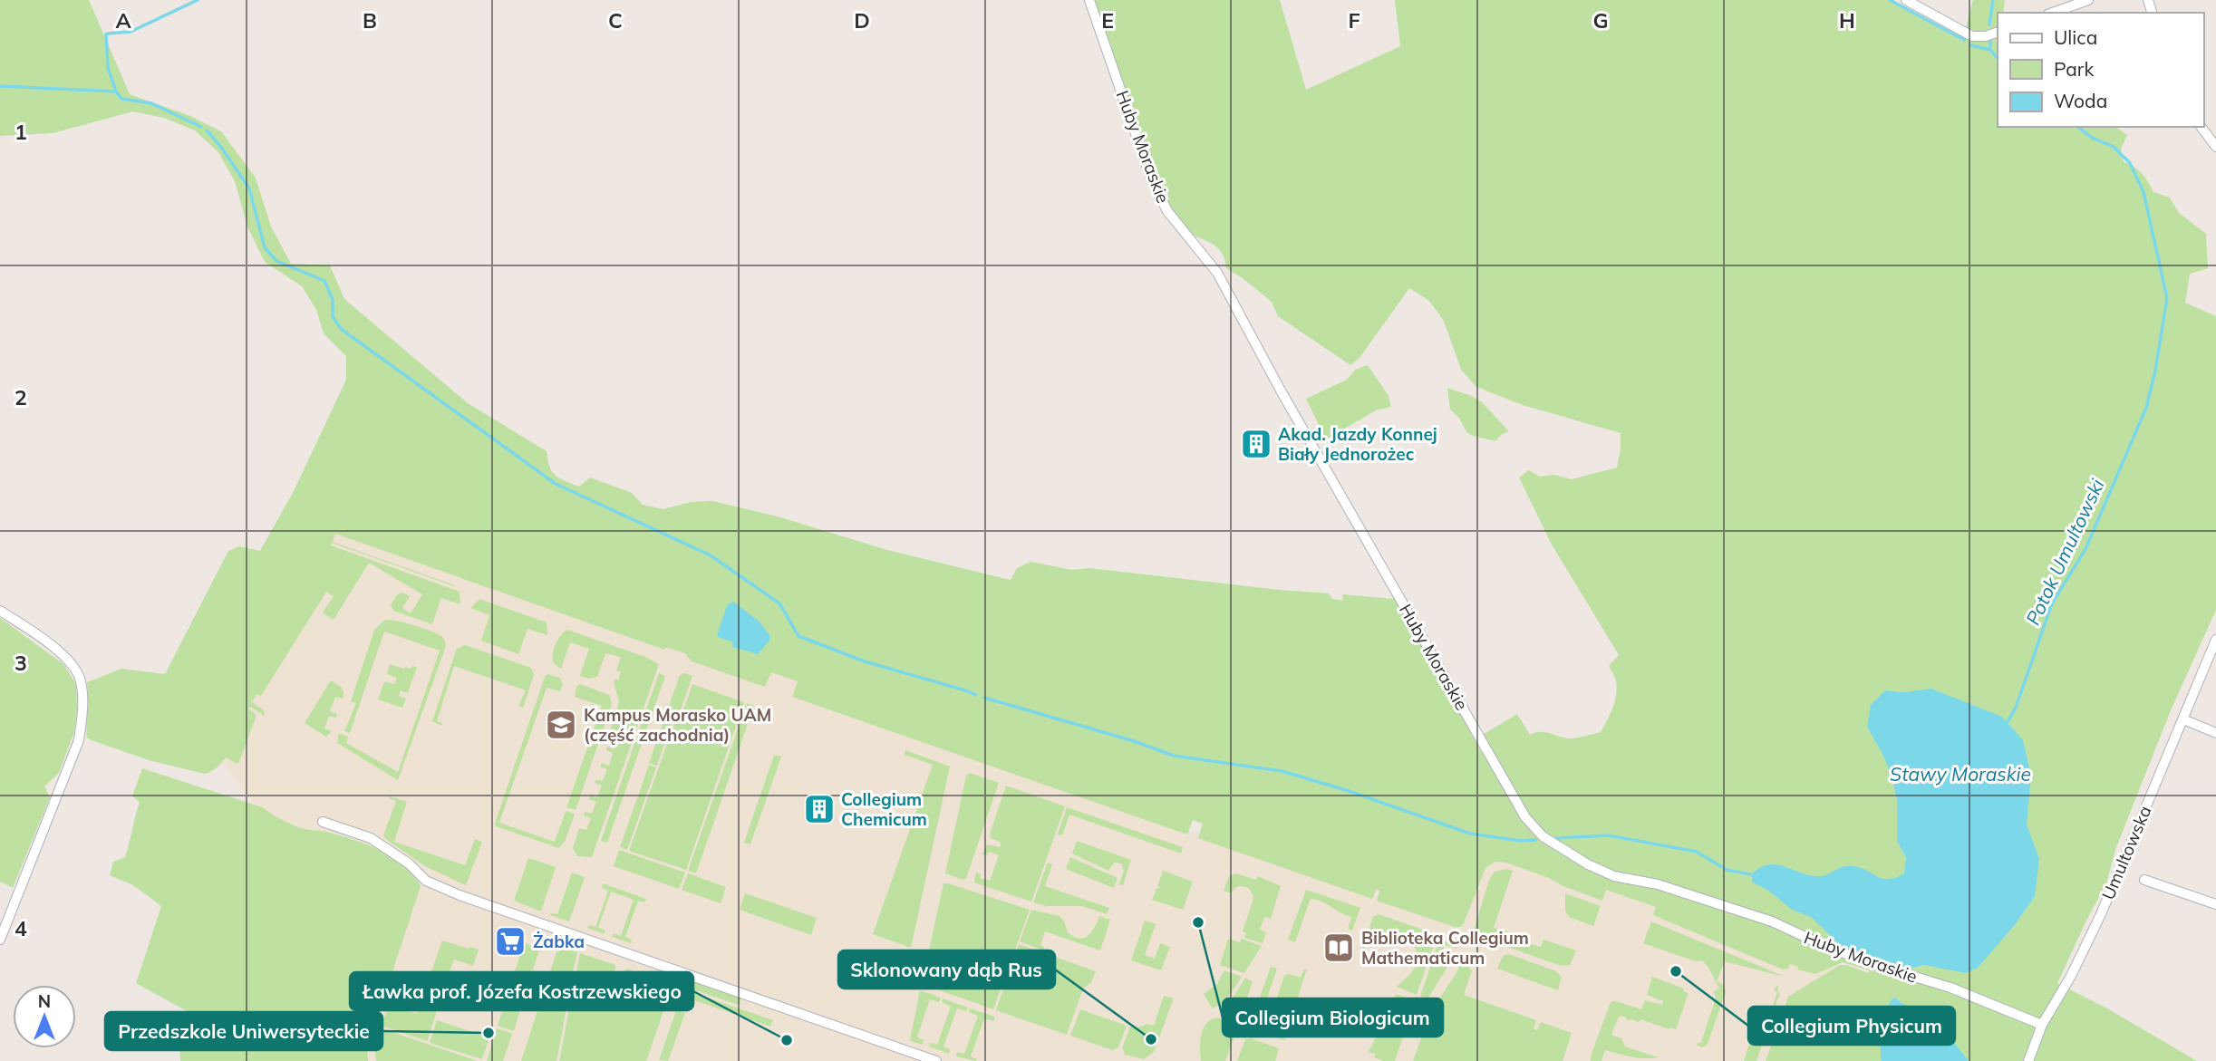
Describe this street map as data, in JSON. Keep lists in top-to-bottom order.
{
  "streets": {
    "street": ["Huby Moraskie", "Umultowska"]
  },
  "crossings": [
    ["Huby Moraskie", "Umultowska"]
  ],
  "water": ["Potok Umultowski", "Stawy Moraskie"],
  "places": {
    "building": ["Akad. Jazdy Konnej Biały Jednorożec", "Collegium Chemicum"],
    "school or university": ["Kampus Morasko UAM (część zachodnia)"],
    "other": [
      "Collegium Biologicum",
      "Collegium Physicum",
      "Przedszkole Uniwersyteckie",
      "Sklonowany dąb Rus",
      "Ławka prof. Józefa Kostrzewskiego"
    ],
    "supermarket": ["Żabka"],
    "library": ["Biblioteka Collegium Mathematicum"]
  },
  "legend": ["Ulica", "Park", "Woda"],
  "north": "top",
  "grid": {
    "columns": [
      "A",
      "B",
      "C",
      "D",
      "E",
      "F",
      "G",
      "H"
    ],
    "rows": [
      "1",
      "2",
      "3",
      "4"
    ]
  }
}
